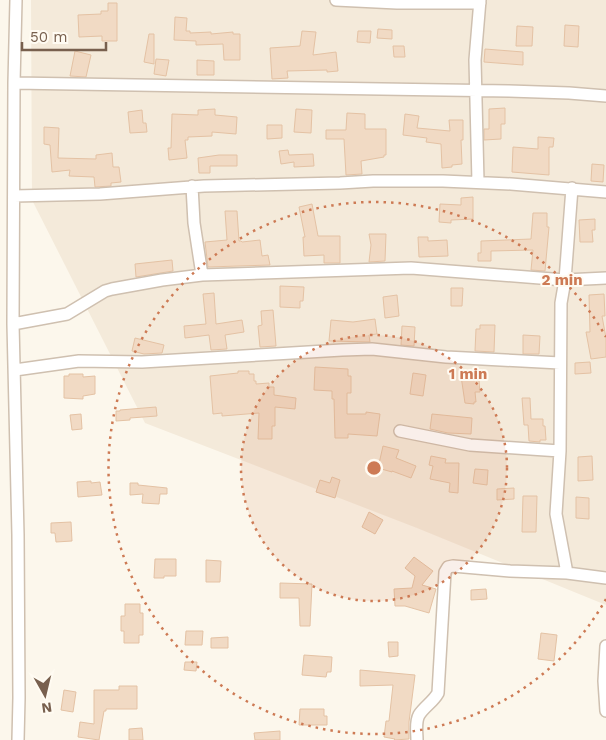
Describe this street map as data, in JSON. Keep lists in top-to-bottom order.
{
  "scale_bar": "50 m",
  "north": "bottom",
  "rings": ["2 min", "1 min"]
}
